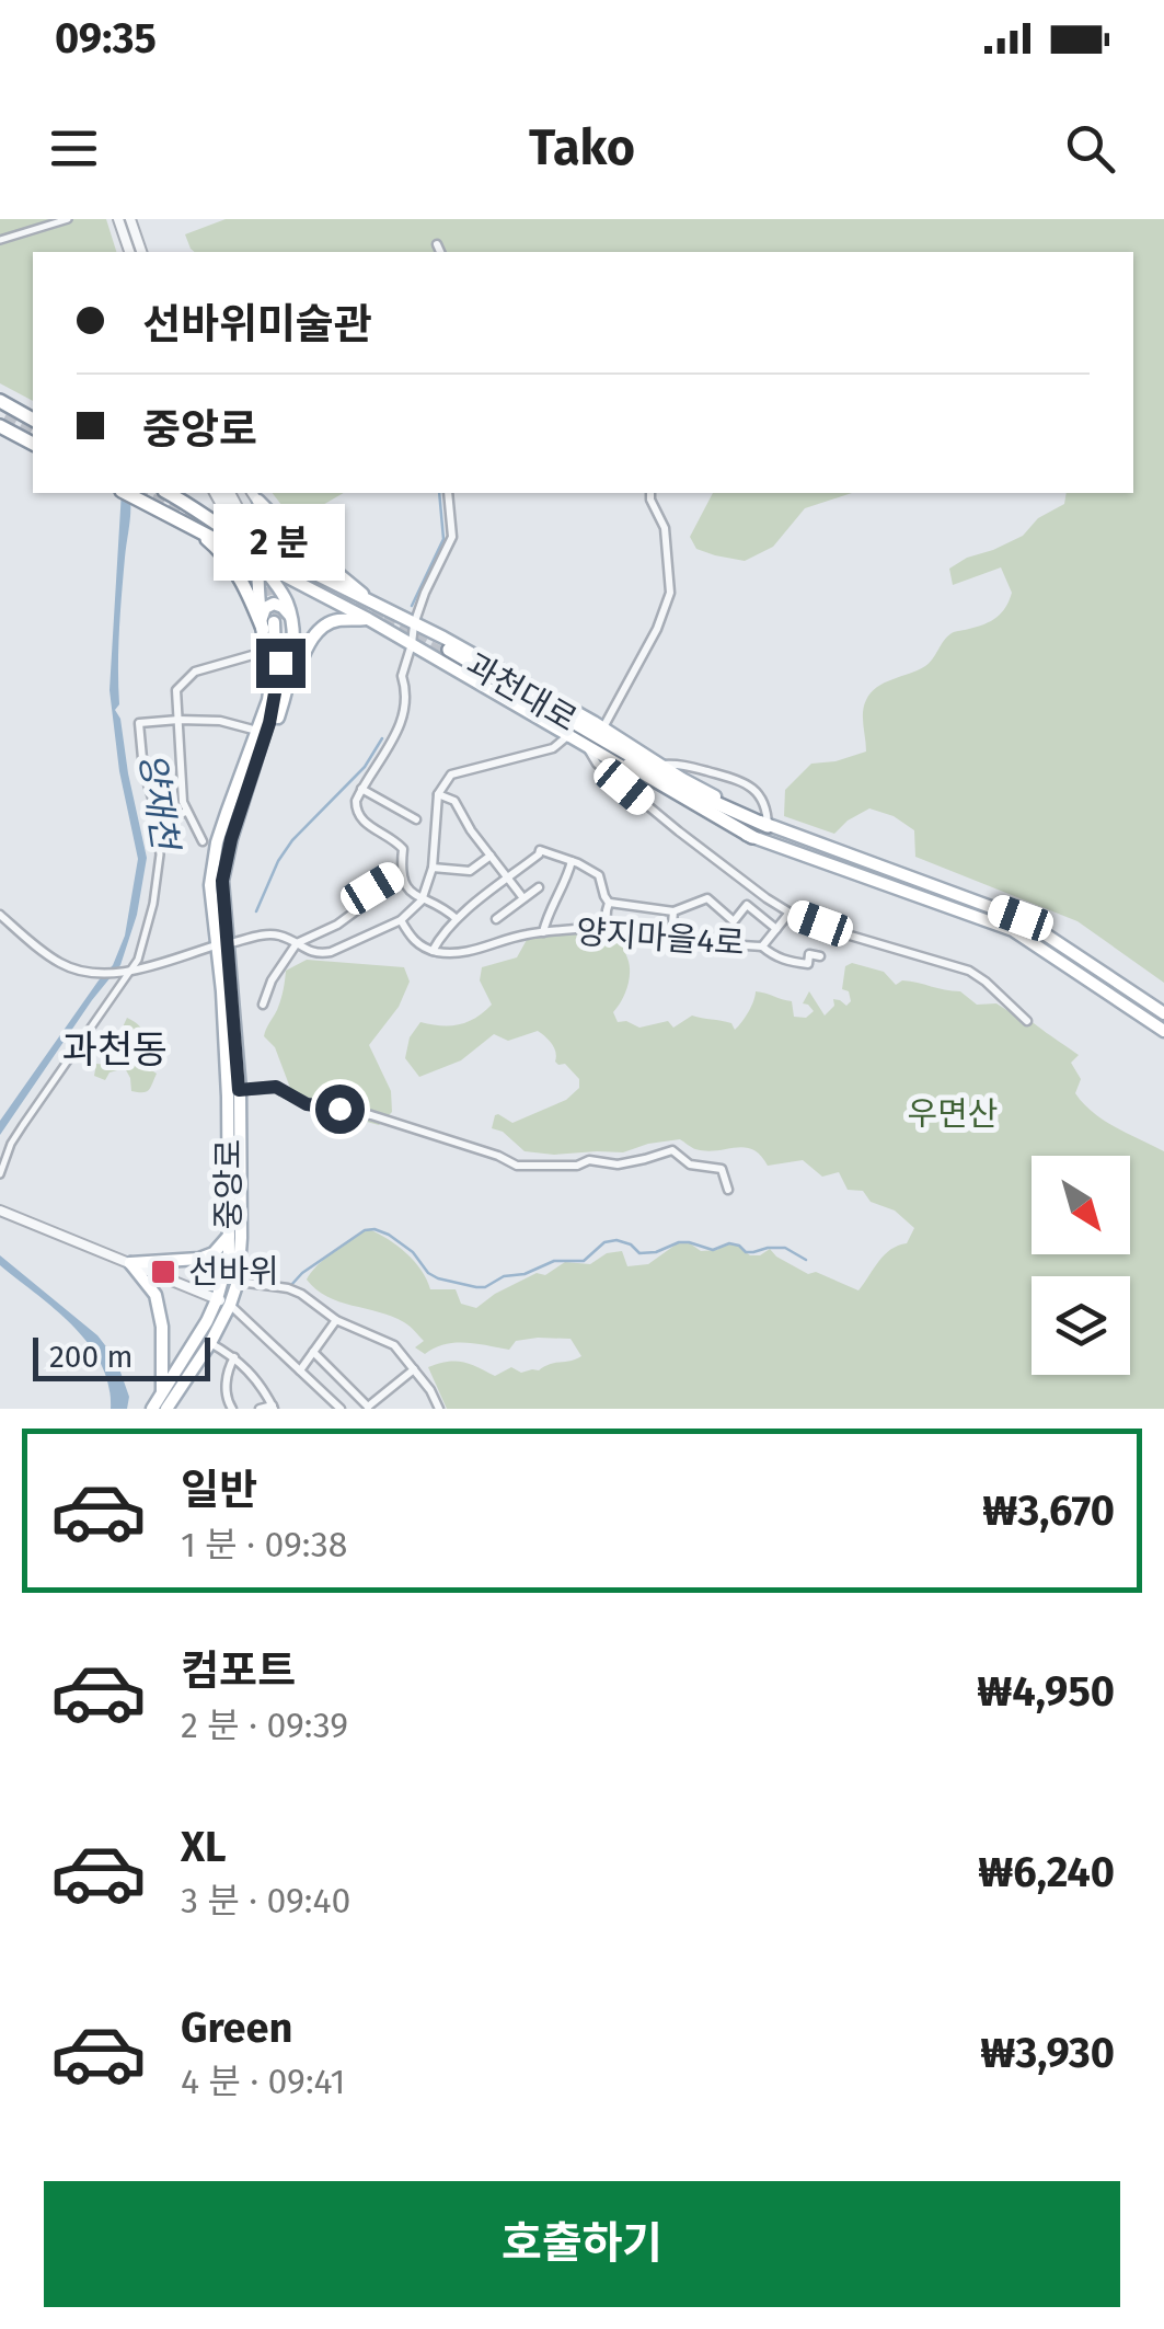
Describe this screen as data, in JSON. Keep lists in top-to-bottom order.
{
  "streets": {
    "highway": ["과천대로"],
    "main road": ["중앙로"],
    "street": ["양지마을4로"]
  },
  "districts": ["과천동"],
  "water": ["양재천"],
  "parks": ["우면산"],
  "places": {
    "transit": ["선바위"]
  },
  "scale_bar": "200 m",
  "north": "bottom right",
  "page": {
    "status": "09:35",
    "header": "Tako",
    "banner": ["선바위미술관", "중앙로"],
    "bubble": "2 분",
    "scale": "200 m",
    "list": [
      {
        "name": "일반",
        "note": "1 분 · 09:38",
        "value": "₩3,670"
      },
      {
        "name": "컴포트",
        "note": "2 분 · 09:39",
        "value": "₩4,950"
      },
      {
        "name": "XL",
        "note": "3 분 · 09:40",
        "value": "₩6,240"
      },
      {
        "name": "Green",
        "note": "4 분 · 09:41",
        "value": "₩3,930"
      }
    ],
    "buttons": "호출하기"
  }
}
